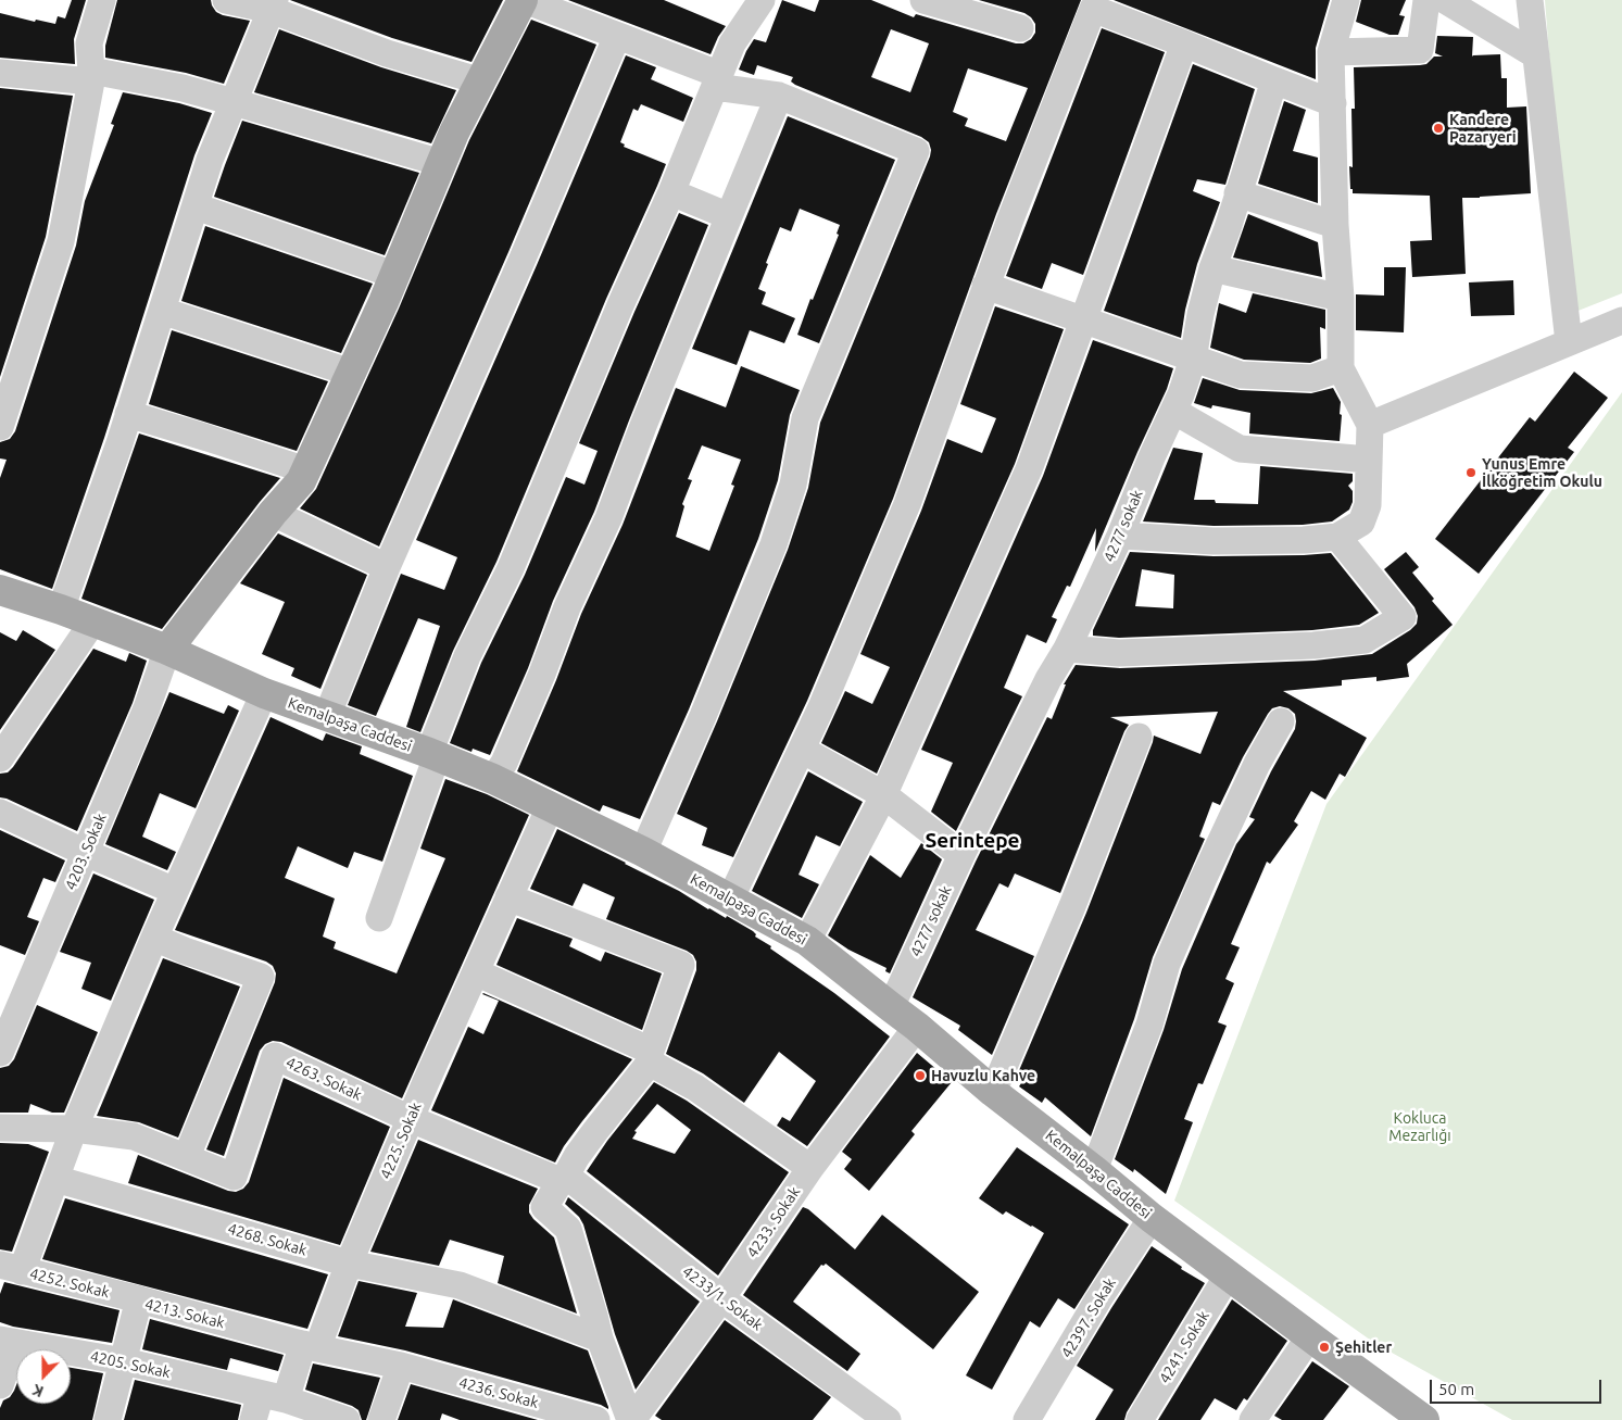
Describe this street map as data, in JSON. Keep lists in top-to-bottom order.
{
  "streets": {
    "main road": ["Kemalpaşa Caddesi"],
    "street": [
      "4277 sokak",
      "4203. Sokak",
      "4263. Sokak",
      "4225. Sokak",
      "4233. Sokak",
      "4268. Sokak",
      "4252. Sokak",
      "4233/1. Sokak",
      "4213. Sokak",
      "42397. Sokak",
      "4241. Sokak",
      "4205. Sokak",
      "4236. Sokak"
    ]
  },
  "crossings": [
    ["4277 sokak", "Kemalpaşa Caddesi"],
    ["Kemalpaşa Caddesi", "4203. Sokak"],
    ["Kemalpaşa Caddesi", "4225. Sokak"],
    ["Kemalpaşa Caddesi", "4233. Sokak"],
    ["Kemalpaşa Caddesi", "42397. Sokak"],
    ["Kemalpaşa Caddesi", "4241. Sokak"],
    ["4263. Sokak", "4225. Sokak"],
    ["4263. Sokak", "4233/1. Sokak"],
    ["4225. Sokak", "4268. Sokak"],
    ["4225. Sokak", "4213. Sokak"],
    ["4225. Sokak", "4205. Sokak"],
    ["4233. Sokak", "4233/1. Sokak"],
    ["4252. Sokak", "4213. Sokak"],
    ["4213. Sokak", "4205. Sokak"]
  ],
  "districts": ["Serintepe"],
  "parks": ["Kokluca Mezarlığı"],
  "places": [
    "Kandere Pazaryeri",
    "Yunus Emre İlköğretim Okulu",
    "Havuzlu Kahve",
    "Şehitler"
  ],
  "scale_bar": "50 m",
  "north": "bottom"
}
